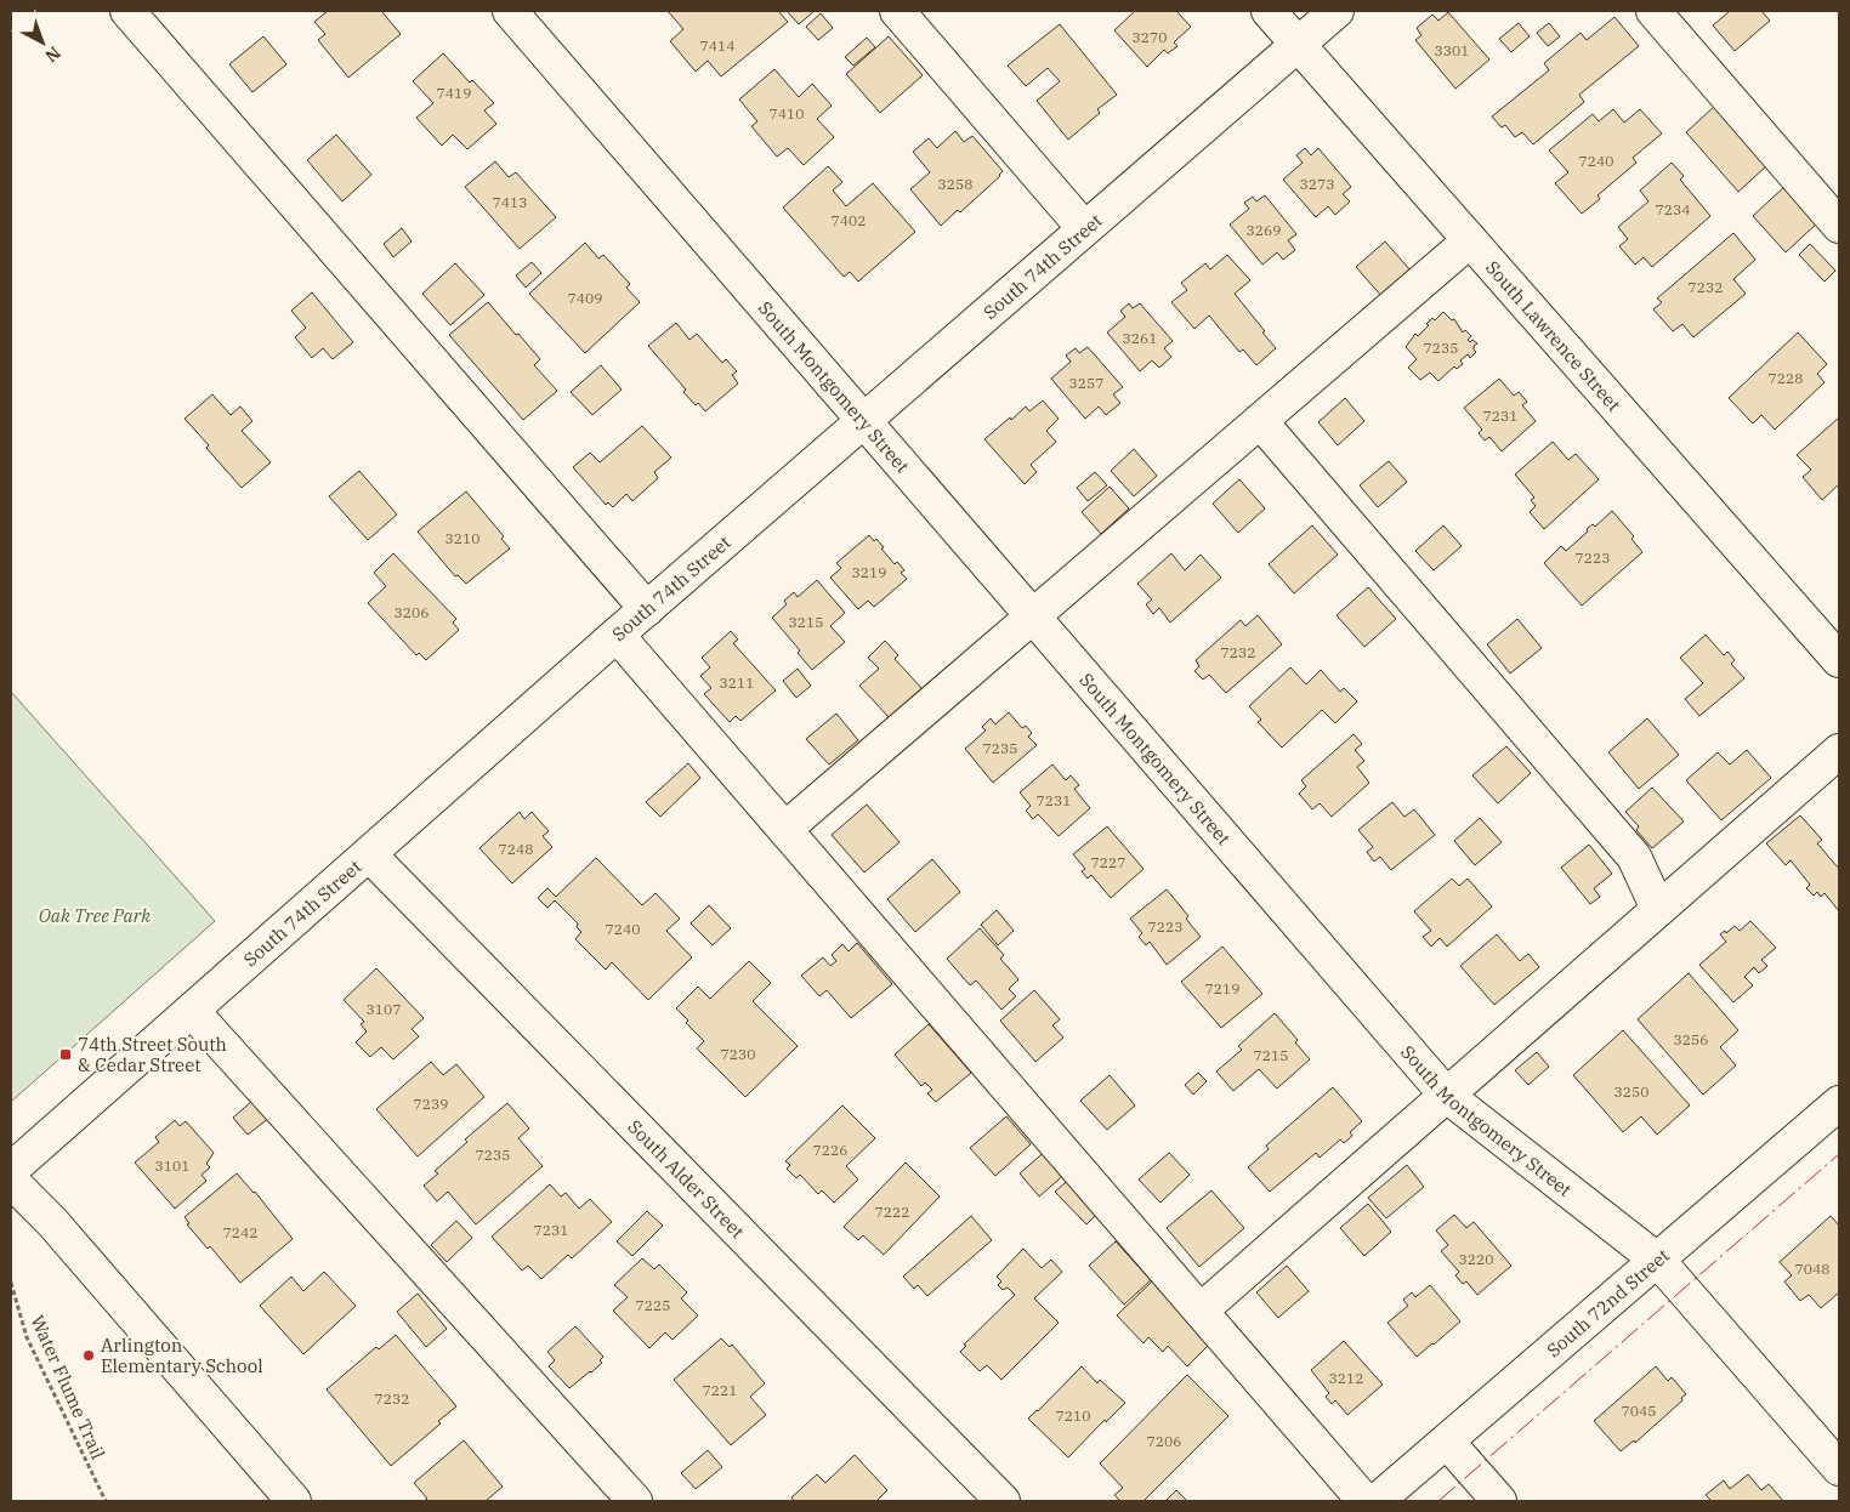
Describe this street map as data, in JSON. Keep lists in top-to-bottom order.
{
  "streets": {
    "street": [
      "South 74th Street",
      "South Lawrence Street",
      "South Montgomery Street",
      "South Alder Street",
      "South 72nd Street"
    ],
    "path": ["Water Flume Trail"]
  },
  "crossings": [
    ["South 74th Street", "South Lawrence Street"],
    ["South 74th Street", "South Montgomery Street"],
    ["South 74th Street", "South Alder Street"],
    ["South Montgomery Street", "South 72nd Street"]
  ],
  "parks": ["Oak Tree Park"],
  "places": {
    "transit": ["74th Street South & Cedar Street"],
    "other": ["Arlington Elementary School"]
  },
  "house_numbers": [
    "3270",
    "7414",
    "3301",
    "7419",
    "7410",
    "7240",
    "3258",
    "3273",
    "7413",
    "7234",
    "7402",
    "3269",
    "7232",
    "7409",
    "3261",
    "7235",
    "7228",
    "3257",
    "7231",
    "3210",
    "7223",
    "3219",
    "3206",
    "3215",
    "7232",
    "3211",
    "7235",
    "7231",
    "7248",
    "7227",
    "7223",
    "7240",
    "7219",
    "3107",
    "3256",
    "7230",
    "7215",
    "3250",
    "7239",
    "7226",
    "7235",
    "3101",
    "7222",
    "7231",
    "7242",
    "3220",
    "7048",
    "7225",
    "3212",
    "7221",
    "7232",
    "7045",
    "7210",
    "7206"
  ],
  "north": "bottom right"
}
